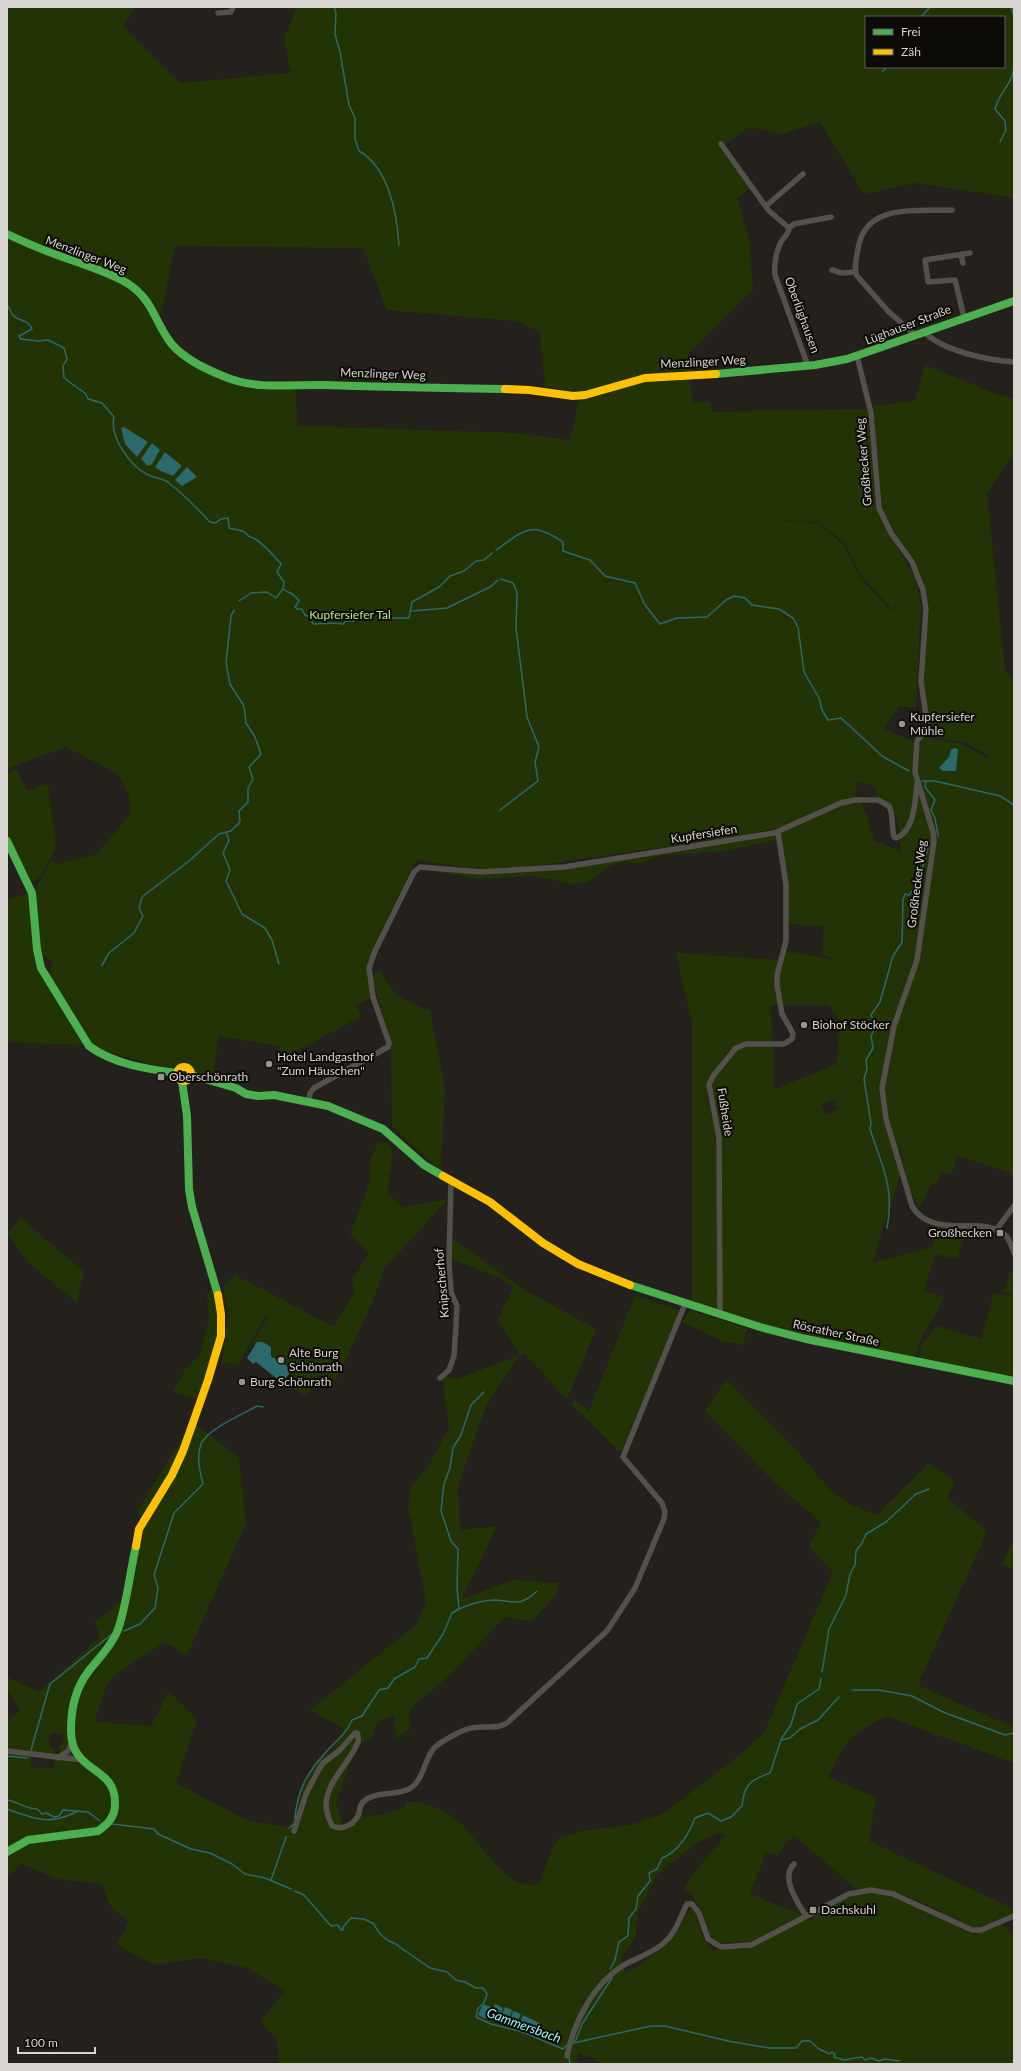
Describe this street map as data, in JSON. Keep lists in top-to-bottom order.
{
  "streets": {
    "street": [
      "Menzlinger Weg",
      "Oberlüghausen",
      "Lüghauser Straße",
      "Großhecker Weg",
      "Kupfersiefen",
      "Fußheide",
      "Knipscherhof",
      "Rösrather Straße"
    ]
  },
  "crossings": [
    ["Menzlinger Weg", "Oberlüghausen"],
    ["Menzlinger Weg", "Lüghauser Straße"],
    ["Oberlüghausen", "Lüghauser Straße"],
    ["Lüghauser Straße", "Großhecker Weg"],
    ["Großhecker Weg", "Kupfersiefen"],
    ["Kupfersiefen", "Fußheide"],
    ["Kupfersiefen", "Rösrather Straße"],
    ["Fußheide", "Rösrather Straße"],
    ["Knipscherhof", "Rösrather Straße"]
  ],
  "water": ["Gammersbach"],
  "parks": ["Kupfersiefer Tal"],
  "places": {
    "other": [
      "Kupfersiefer Mühle",
      "Biohof Stöcker",
      "Hotel Landgasthof \"Zum Häuschen\"",
      "Alte Burg Schönrath",
      "Burg Schönrath"
    ],
    "transit": ["Oberschönrath", "Großhecken", "Dachskuhl"]
  },
  "legend": ["Frei", "Zäh"],
  "scale_bar": "100 m"
}
